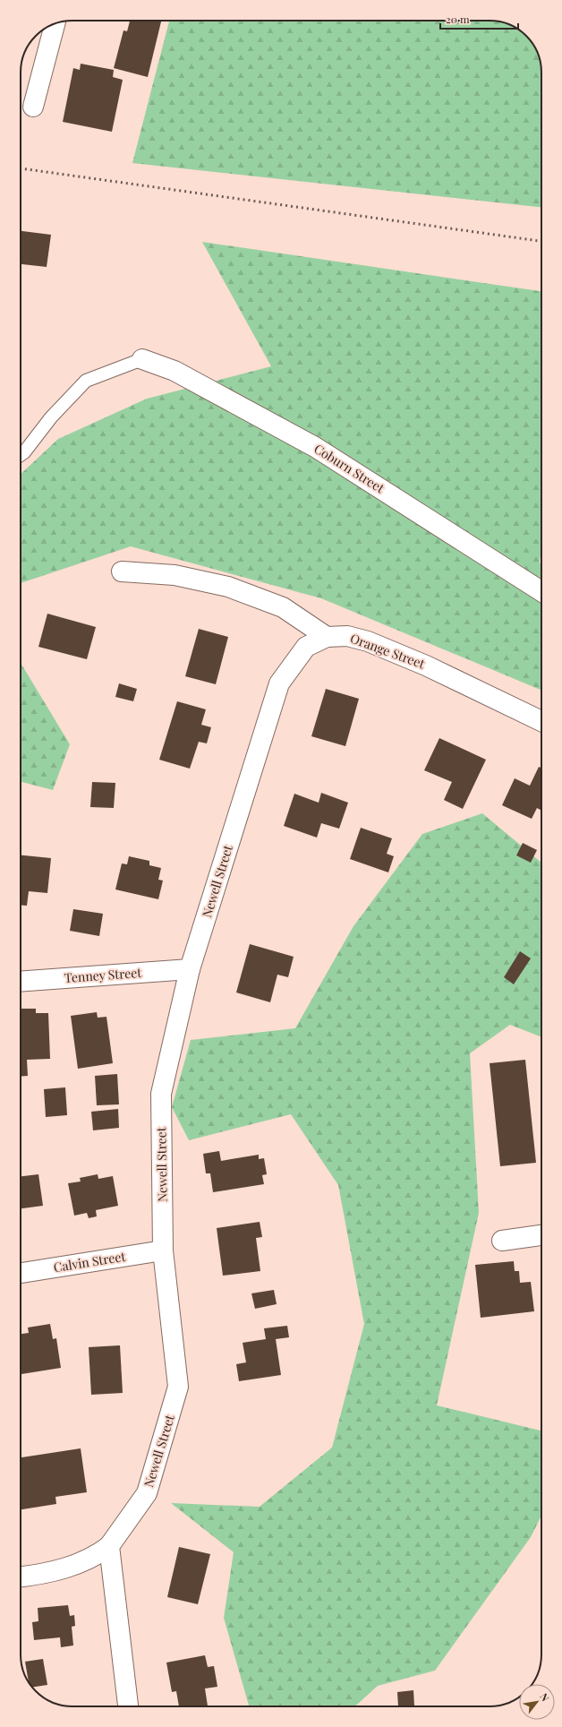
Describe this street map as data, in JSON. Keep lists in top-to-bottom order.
{
  "streets": {
    "street": [
      "Coburn Street",
      "Orange Street",
      "Newell Street",
      "Tenney Street",
      "Calvin Street"
    ]
  },
  "crossings": [
    ["Orange Street", "Newell Street"],
    ["Newell Street", "Tenney Street"],
    ["Newell Street", "Calvin Street"]
  ],
  "scale_bar": "20 m",
  "north": "top right"
}
